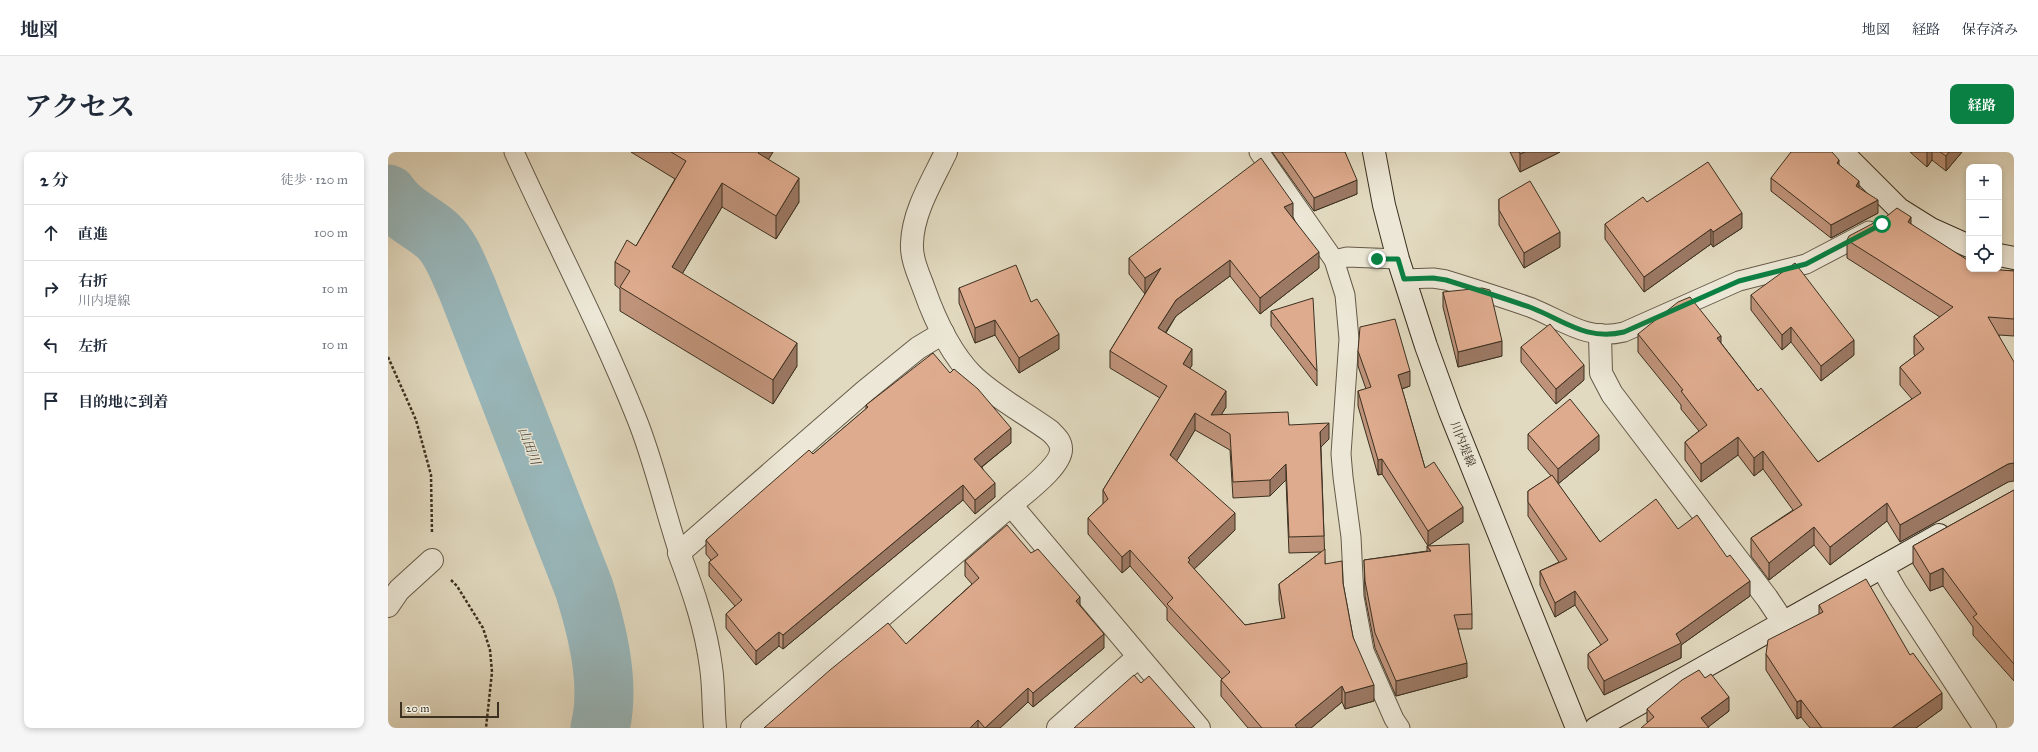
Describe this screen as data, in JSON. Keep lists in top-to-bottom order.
{
  "streets": {
    "street": ["川内堤線"]
  },
  "water": ["山田川"],
  "scale_bar": "20 m",
  "page": {
    "header": "地図",
    "nav": ["地図", "経路", "保存済み"],
    "title": "アクセス",
    "buttons": "経路",
    "heading": ["2 分", "徒歩 · 120 m"],
    "map_buttons": ["+", "−"],
    "list": [
      ["直進", "100 m"],
      ["右折", "川内堤線", "10 m"],
      ["左折", "10 m"],
      "目的地に到着"
    ],
    "scale": "20 m"
  }
}
